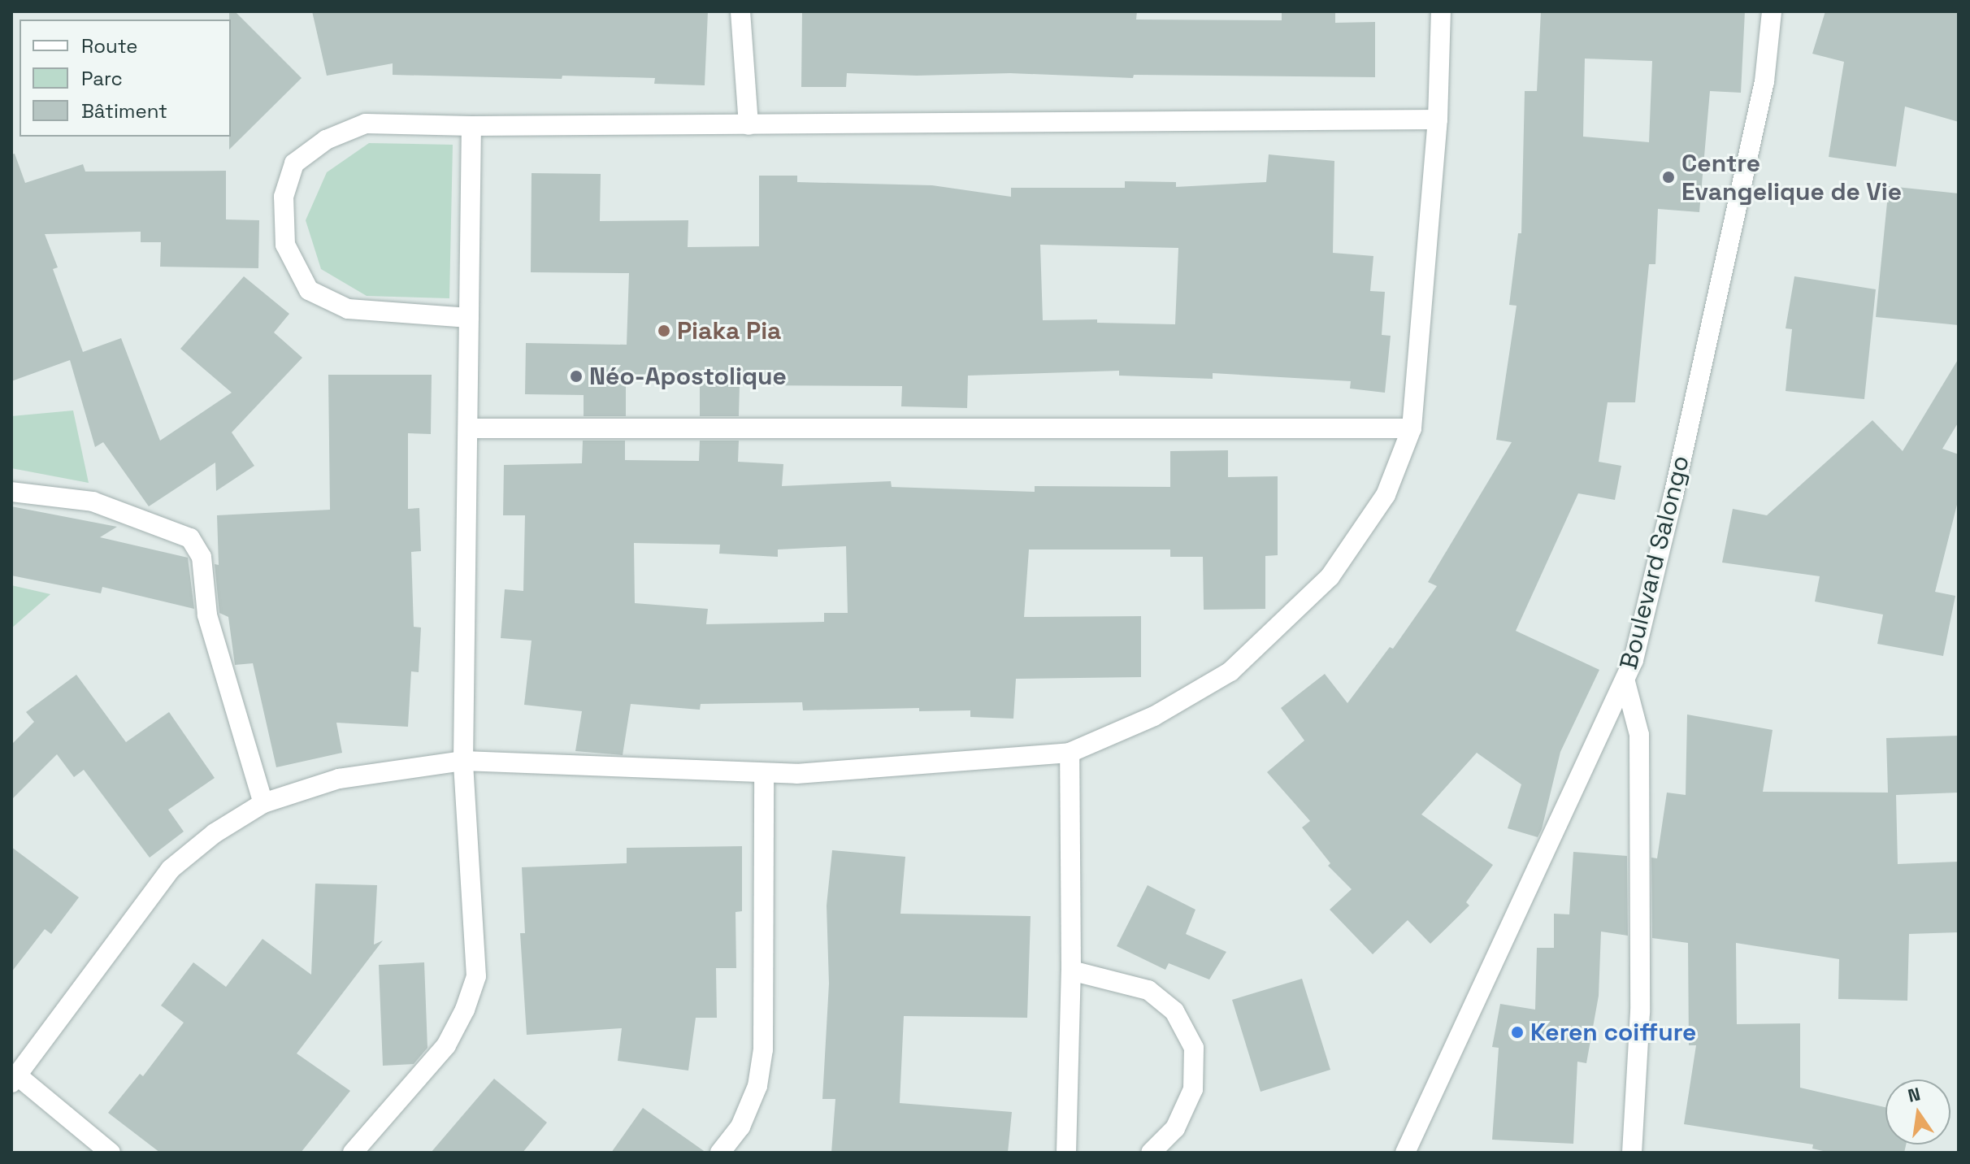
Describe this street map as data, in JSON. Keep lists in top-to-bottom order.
{
  "streets": {
    "street": ["Boulevard Salongo"]
  },
  "places": [
    "Centre Evangelique de Vie",
    "Piaka Pia",
    "Néo-Apostolique",
    "Keren coiffure"
  ],
  "legend": ["Route", "Parc", "Bâtiment"],
  "north": "top"
}
